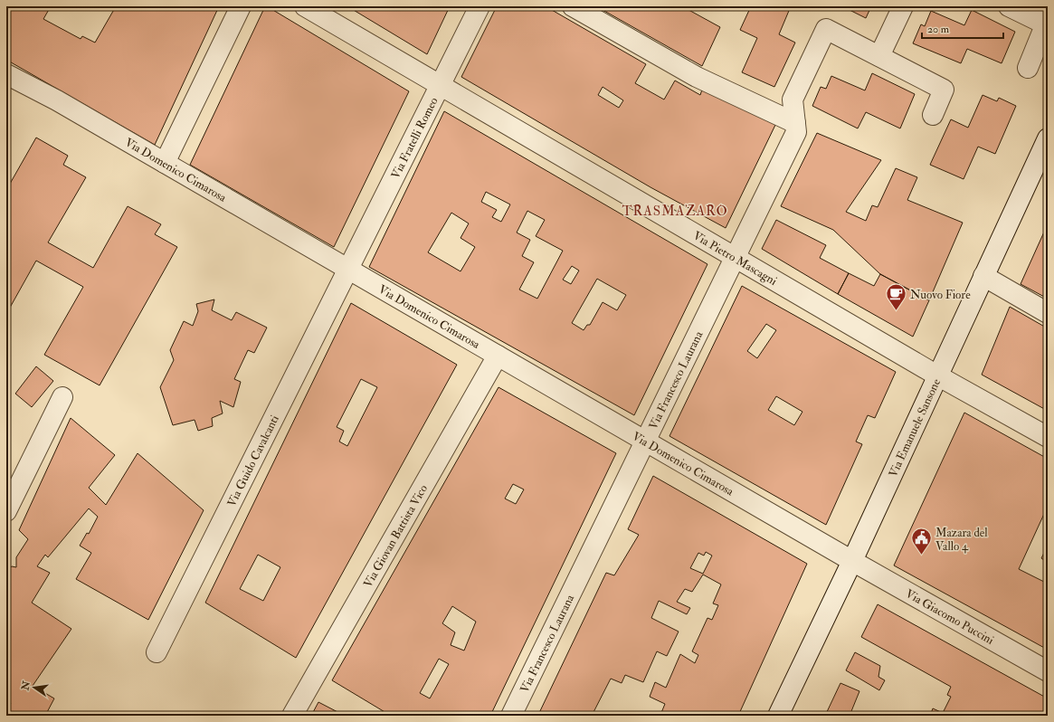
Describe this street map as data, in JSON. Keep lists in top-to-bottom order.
{
  "streets": {
    "street": [
      "Via Fratelli Romeo",
      "Via Domenico Cimarosa",
      "Via Pietro Mascagni",
      "Via Francesco Laurana",
      "Via Emanuele Sansone",
      "Via Guido Cavalcanti",
      "Via Giovan Battista Vico",
      "Via Giacomo Puccini"
    ]
  },
  "crossings": [
    ["Via Fratelli Romeo", "Via Domenico Cimarosa"],
    ["Via Fratelli Romeo", "Via Pietro Mascagni"],
    ["Via Fratelli Romeo", "Via Guido Cavalcanti"],
    ["Via Domenico Cimarosa", "Via Francesco Laurana"],
    ["Via Domenico Cimarosa", "Via Emanuele Sansone"],
    ["Via Domenico Cimarosa", "Via Guido Cavalcanti"],
    ["Via Domenico Cimarosa", "Via Giovan Battista Vico"],
    ["Via Domenico Cimarosa", "Via Giacomo Puccini"],
    ["Via Pietro Mascagni", "Via Francesco Laurana"],
    ["Via Pietro Mascagni", "Via Emanuele Sansone"],
    ["Via Emanuele Sansone", "Via Giacomo Puccini"]
  ],
  "districts": ["TRASMAZARO"],
  "places": {
    "cafe": ["Nuovo Fiore"],
    "public building": ["Mazara del Vallo 4"]
  },
  "scale_bar": "20 m",
  "north": "left"
}
